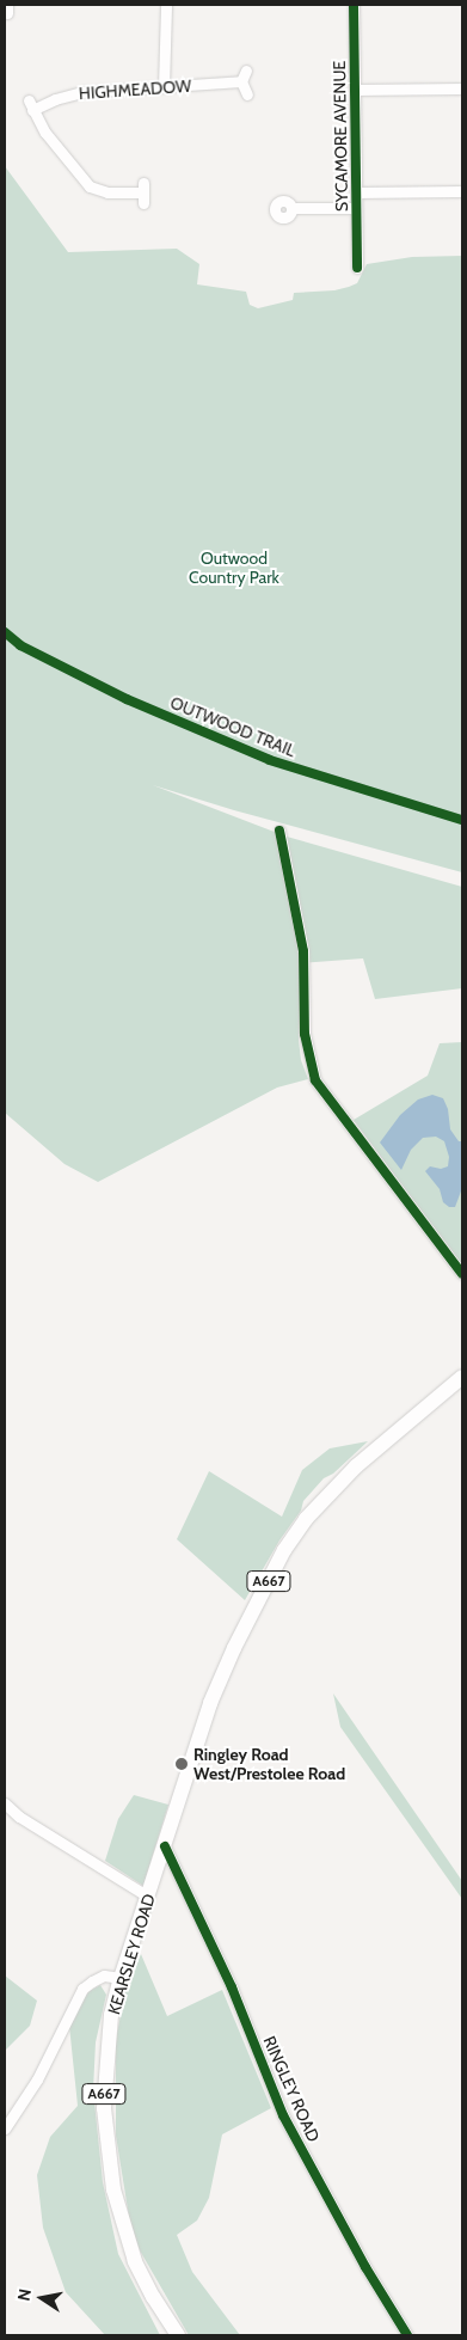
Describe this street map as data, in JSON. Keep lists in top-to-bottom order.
{
  "streets": {
    "main road": ["A667", "KEARSLEY ROAD"],
    "street": ["HIGHMEADOW", "SYCAMORE AVENUE", "RINGLEY ROAD"],
    "cycle path": ["OUTWOOD TRAIL"]
  },
  "crossings": [
    ["A667", "KEARSLEY ROAD"],
    ["A667", "RINGLEY ROAD"],
    ["KEARSLEY ROAD", "RINGLEY ROAD"]
  ],
  "parks": ["Outwood Country Park"],
  "places": ["Ringley Road West/Prestolee Road"],
  "north": "left"
}
